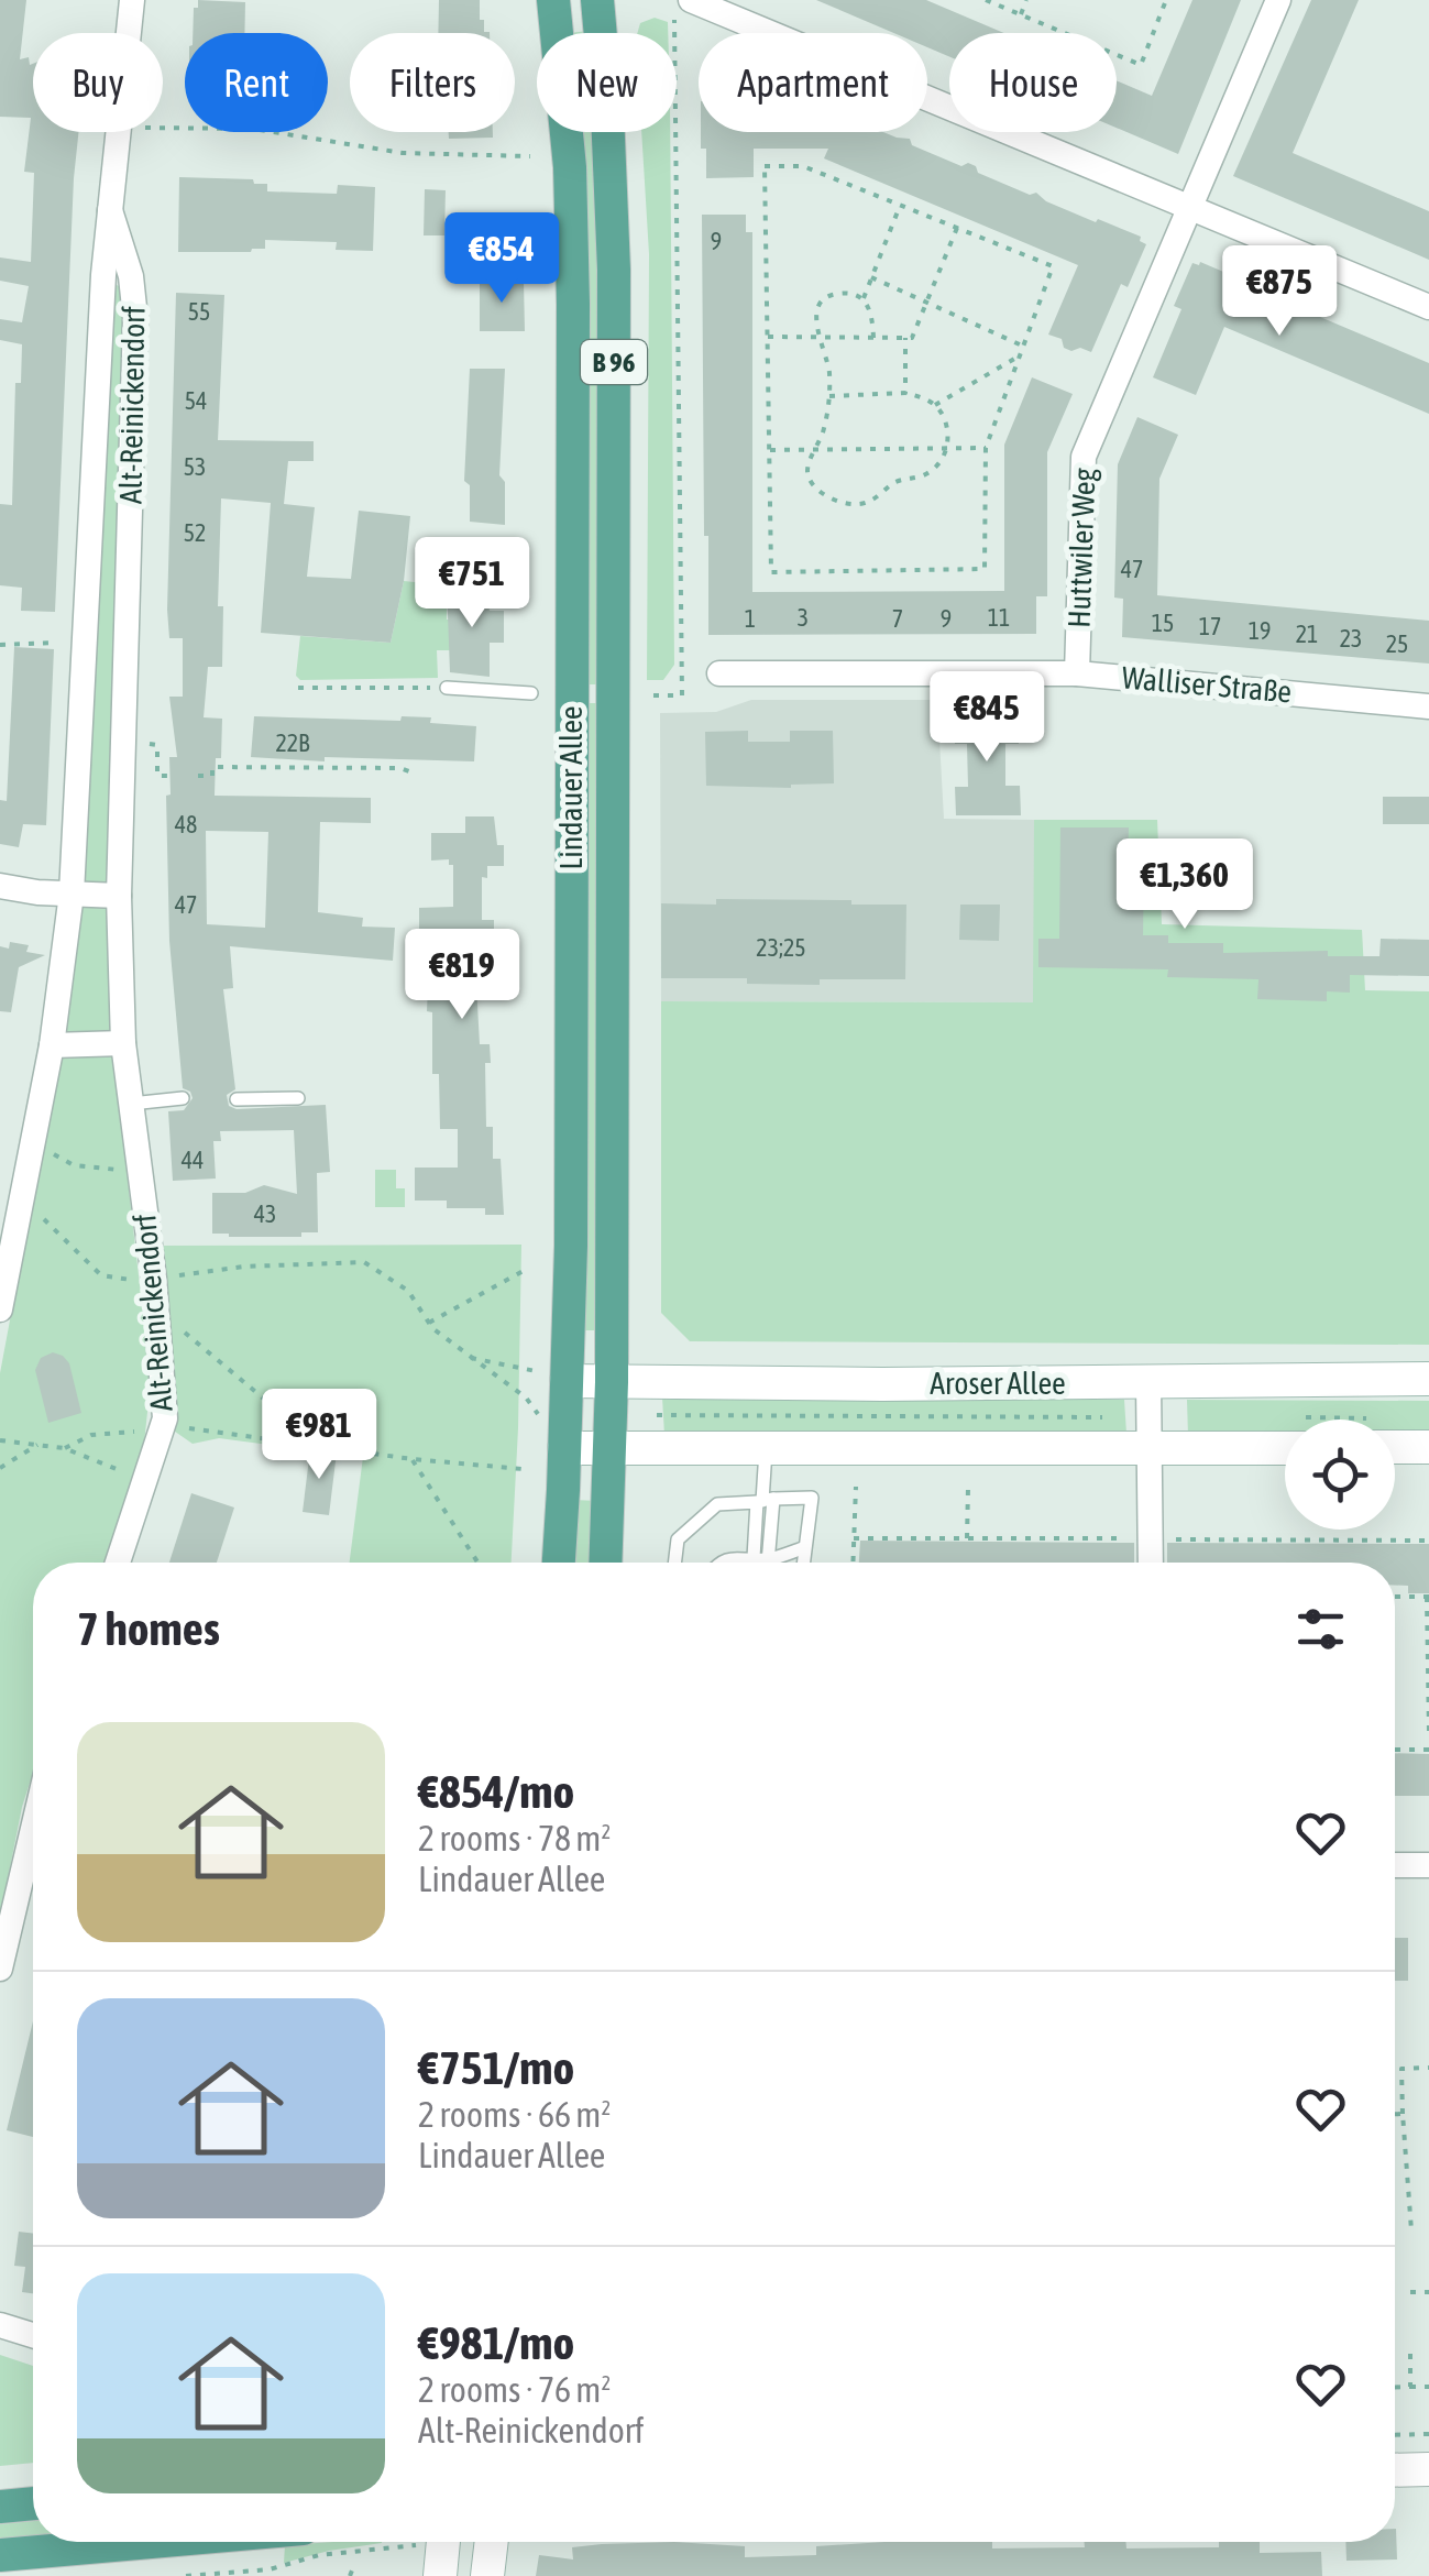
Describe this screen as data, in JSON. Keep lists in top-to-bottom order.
{
  "streets": {
    "main road": ["B 96", "Lindauer Allee", "Aroser Allee"],
    "street": ["Alt-Reinickendorf", "Huttwiler Weg", "Walliser Straße"]
  },
  "crossings": [
    ["Huttwiler Weg", "Walliser Straße"],
    ["Lindauer Allee", "Aroser Allee"]
  ],
  "house_numbers": [
    "9",
    "55",
    "54",
    "53",
    "52",
    "47",
    "3",
    "11",
    "1",
    "7",
    "9",
    "15",
    "17",
    "19",
    "21",
    "23",
    "25",
    "22B",
    "48",
    "47",
    "23;25",
    "44",
    "43"
  ],
  "page": {
    "chip": [
      "Buy",
      "Rent",
      "Filters",
      "New",
      "Apartment",
      "House"
    ],
    "price": [
      "€854",
      "€875",
      "€751",
      "€845",
      "€1,360",
      "€819",
      "€981"
    ],
    "heading": "7 homes",
    "list": [
      {
        "name": "€854/mo",
        "note": "2 rooms · 78 m² · Lindauer Allee"
      },
      {
        "name": "€751/mo",
        "note": "2 rooms · 66 m² · Lindauer Allee"
      },
      {
        "name": "€981/mo",
        "note": "2 rooms · 76 m² · Alt-Reinickendorf"
      }
    ]
  }
}
